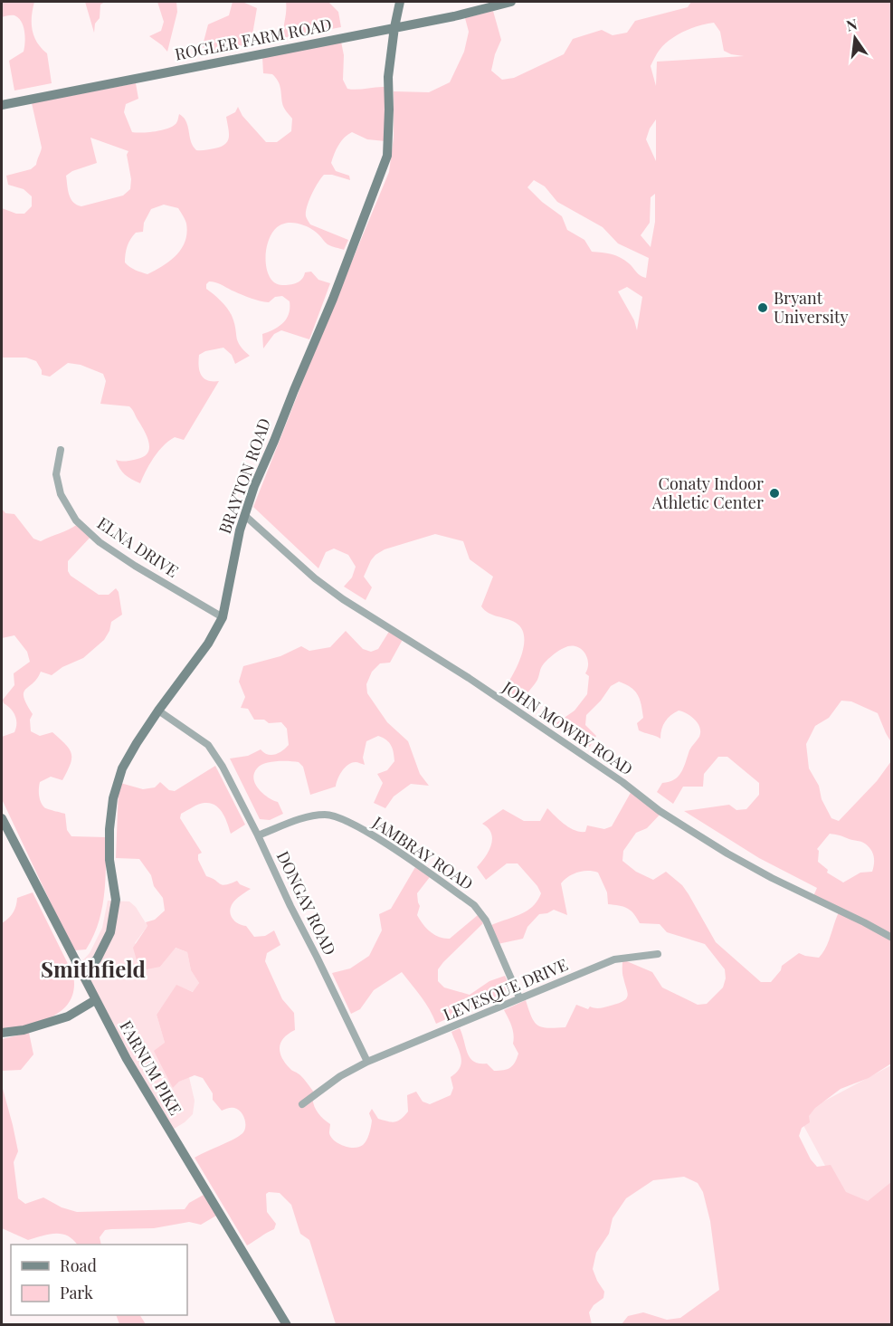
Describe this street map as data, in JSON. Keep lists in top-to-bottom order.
{
  "streets": {
    "street": [
      "ROGLER FARM ROAD",
      "BRAYTON ROAD",
      "ELNA DRIVE",
      "JOHN MOWRY ROAD",
      "JAMBRAY ROAD",
      "DONGAY ROAD",
      "LEVESQUE DRIVE",
      "FARNUM PIKE"
    ]
  },
  "crossings": [
    ["ROGLER FARM ROAD", "BRAYTON ROAD"],
    ["BRAYTON ROAD", "ELNA DRIVE"],
    ["BRAYTON ROAD", "JOHN MOWRY ROAD"],
    ["BRAYTON ROAD", "DONGAY ROAD"],
    ["BRAYTON ROAD", "FARNUM PIKE"],
    ["JAMBRAY ROAD", "DONGAY ROAD"],
    ["JAMBRAY ROAD", "LEVESQUE DRIVE"],
    ["DONGAY ROAD", "LEVESQUE DRIVE"]
  ],
  "districts": ["Smithfield"],
  "places": ["Bryant University", "Conaty Indoor Athletic Center"],
  "legend": ["Road", "Park"],
  "north": "top"
}
